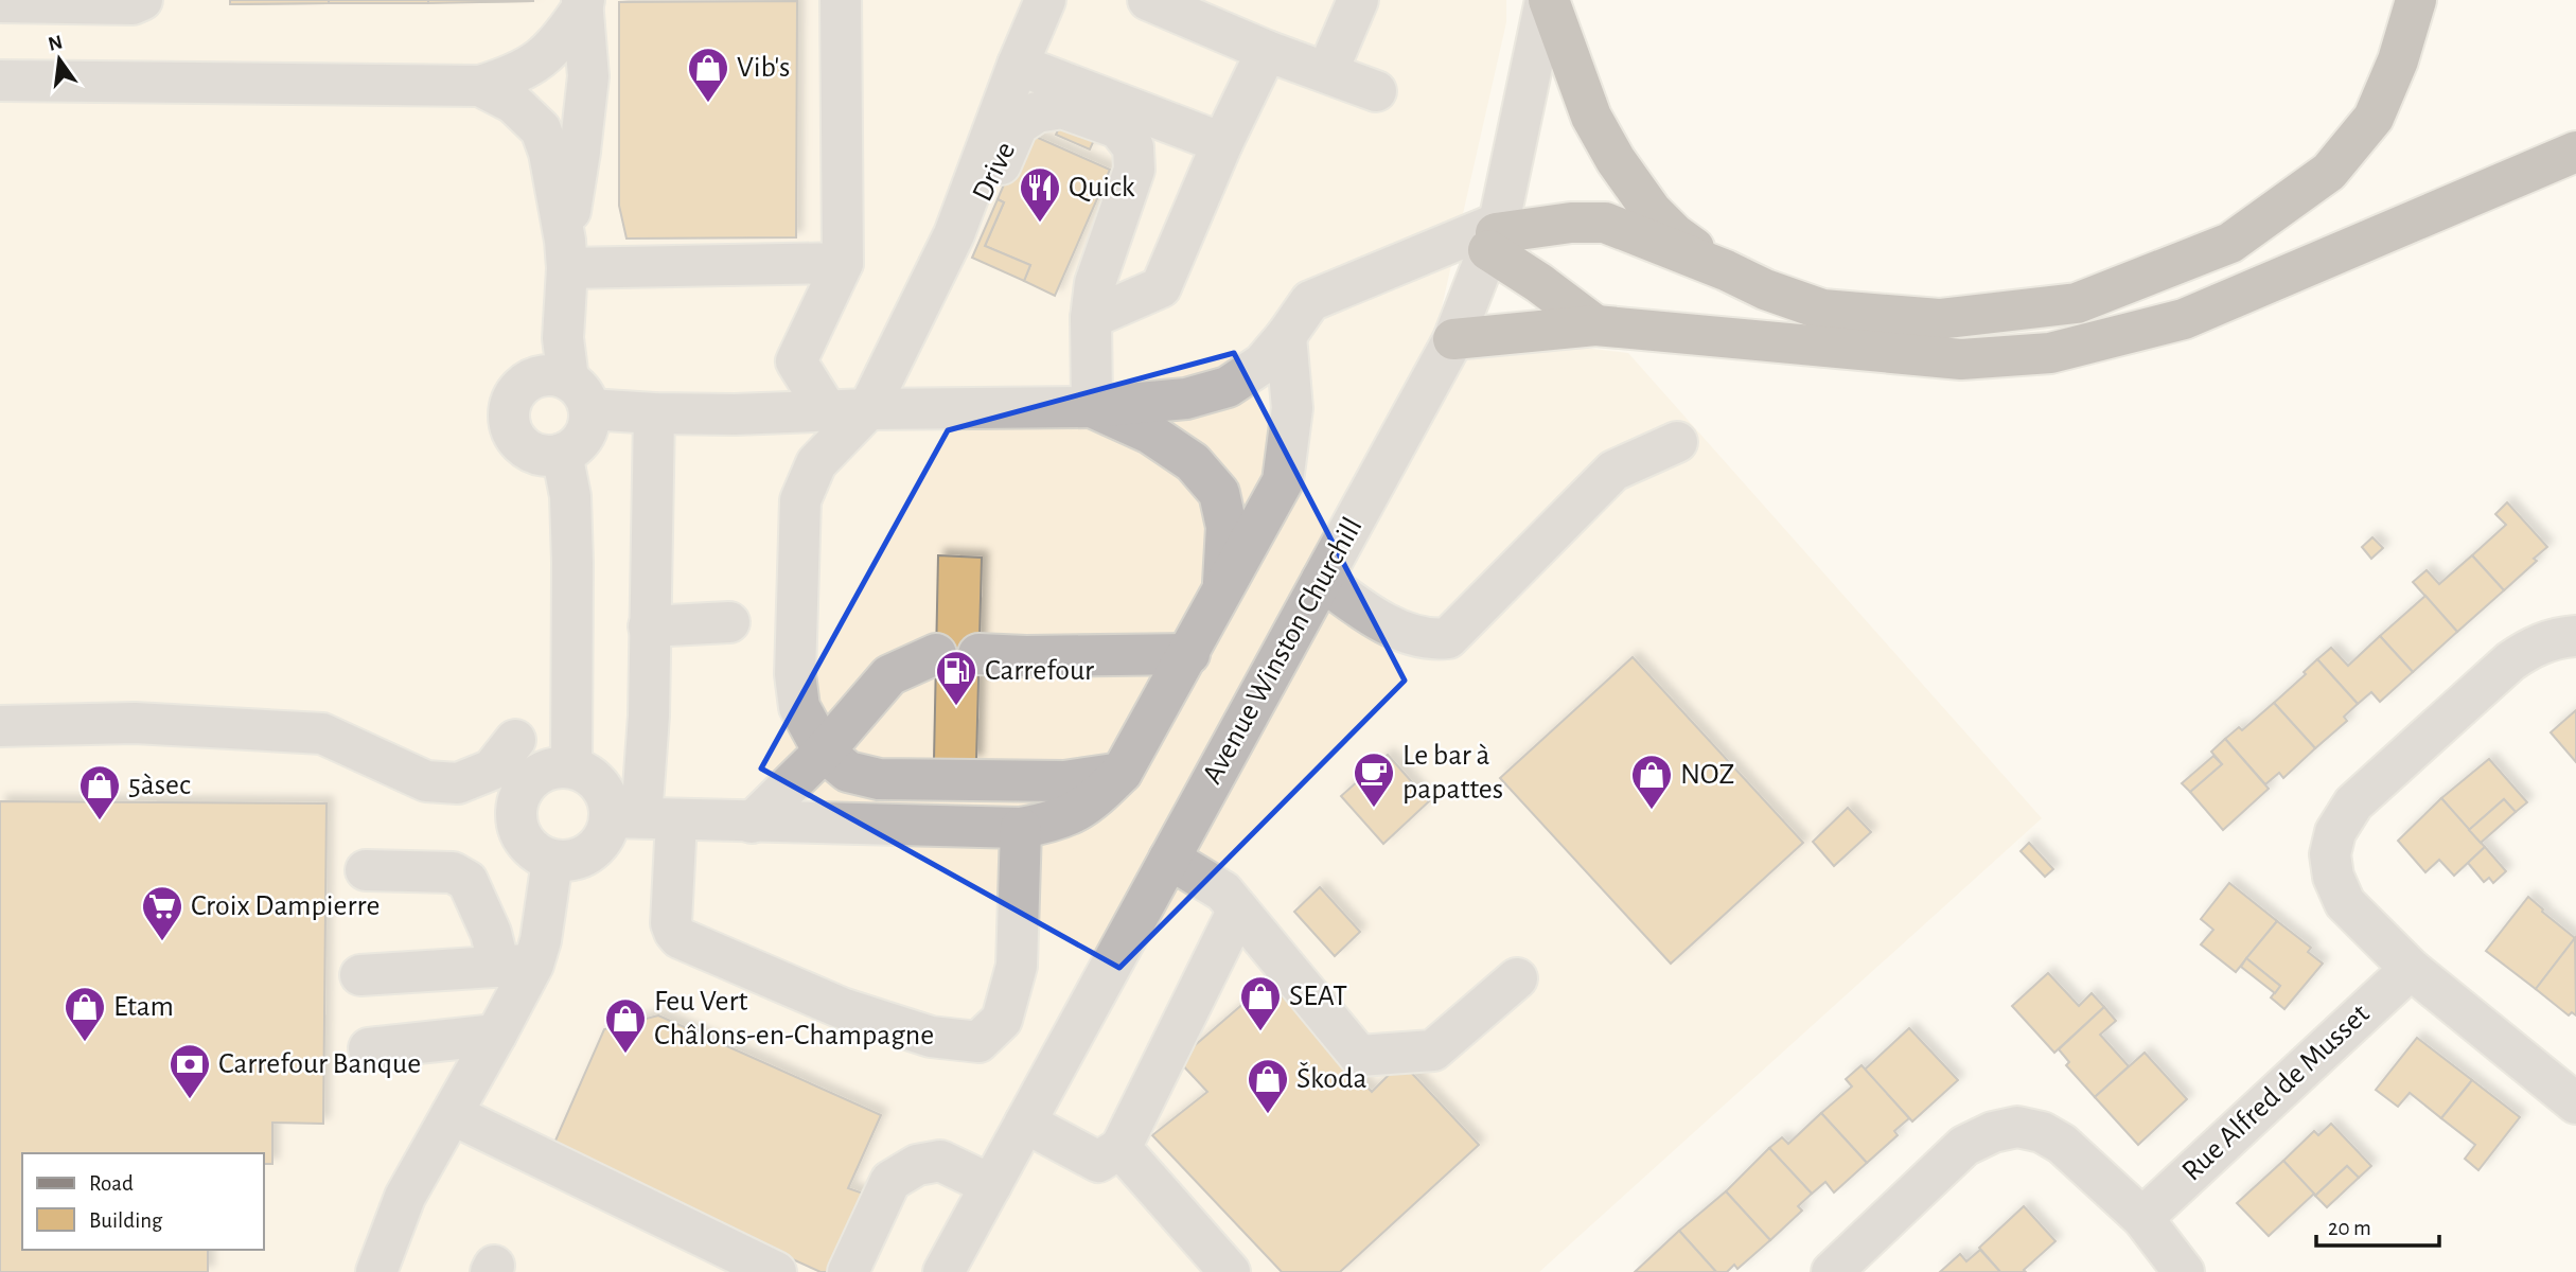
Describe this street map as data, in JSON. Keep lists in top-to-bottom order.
{
  "streets": {
    "street": ["Drive", "Avenue Winston Churchill", "Rue Alfred de Musset"]
  },
  "places": {
    "shop": [
      "Vib's",
      "NOZ",
      "5àsec",
      "SEAT",
      "Etam",
      "Feu Vert Châlons-en-Champagne",
      "Škoda"
    ],
    "restaurant": ["Quick"],
    "fuel station": ["Carrefour"],
    "cafe": ["Le bar à papattes"],
    "supermarket": ["Croix Dampierre"],
    "bank": ["Carrefour Banque"]
  },
  "legend": ["Road", "Building"],
  "scale_bar": "20 m",
  "north": "top"
}
